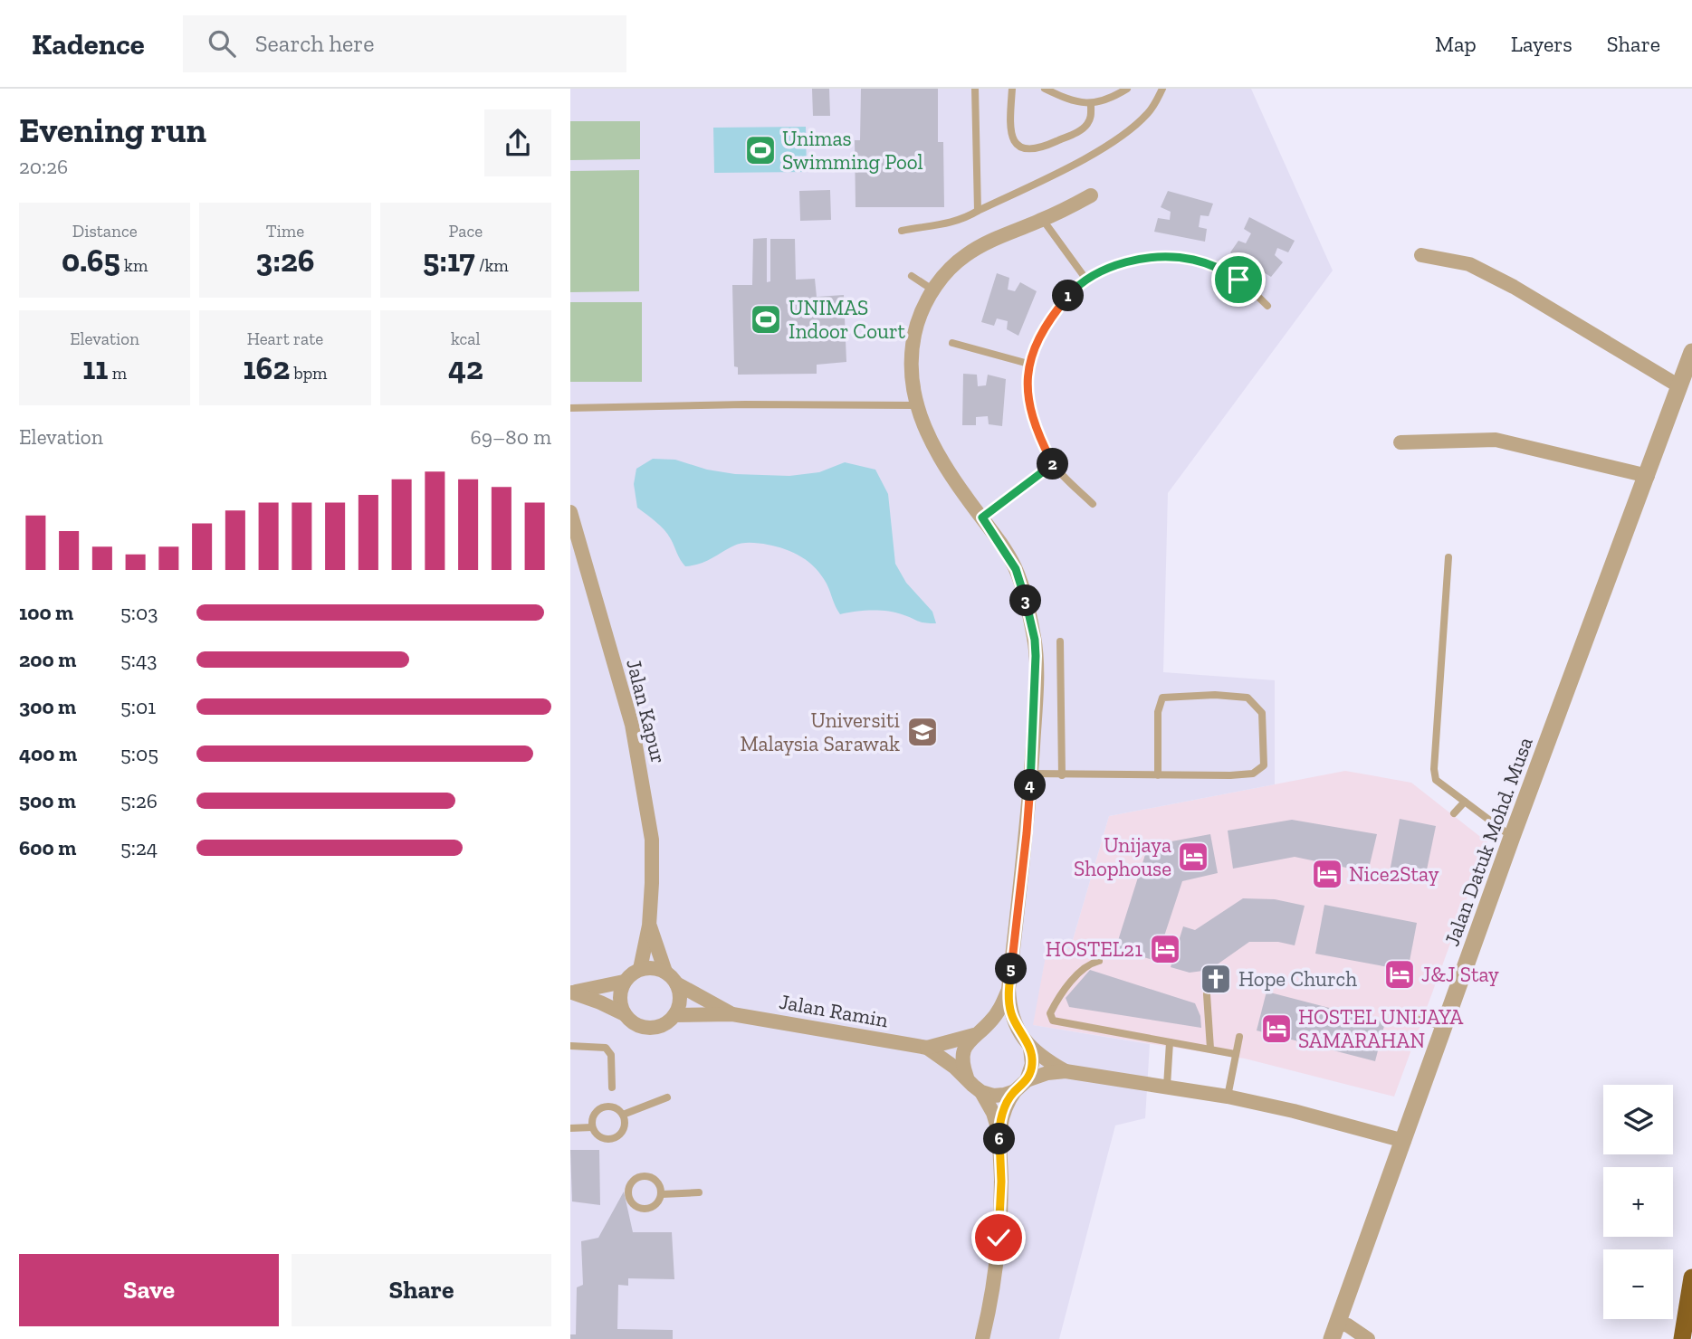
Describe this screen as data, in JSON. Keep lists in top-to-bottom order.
{
  "streets": {
    "street": ["Jalan Kapur", "Jalan Datuk Mohd. Musa", "Jalan Ramin"]
  },
  "crossings": [
    ["Jalan Kapur", "Jalan Ramin"]
  ],
  "places": {
    "sports": ["Unimas Swimming Pool", "UNIMAS Indoor Court"],
    "school or university": ["Universiti Malaysia Sarawak"],
    "hotel": [
      "Unijaya Shophouse",
      "Nice2Stay",
      "HOSTEL21",
      "J&J Stay",
      "HOSTEL UNIJAYA SAMARAHAN"
    ],
    "church": ["Hope Church"]
  },
  "page": {
    "header": "Kadence",
    "search": "Search here",
    "nav": ["Map", "Layers", "Share"],
    "heading": ["Evening run", "20:26"],
    "stats": [
      ["Distance", "0.65 km"],
      ["Time", "3:26"],
      ["Pace", "5:17 /km"],
      ["Elevation", "11 m"],
      ["Heart rate", "162 bpm"],
      ["kcal", "42"]
    ],
    "pins": [
      "1",
      "2",
      "3",
      "4",
      "5",
      "6"
    ],
    "chart": ["Elevation", "69–80 m"],
    "list": [
      {
        "name": "100 m",
        "note": "5:03"
      },
      {
        "name": "200 m",
        "note": "5:43"
      },
      {
        "name": "300 m",
        "note": "5:01"
      },
      {
        "name": "400 m",
        "note": "5:05"
      },
      {
        "name": "500 m",
        "note": "5:26"
      },
      {
        "name": "600 m",
        "note": "5:24"
      }
    ],
    "map_buttons": ["+", "−"],
    "buttons": ["Save", "Share"]
  }
}
